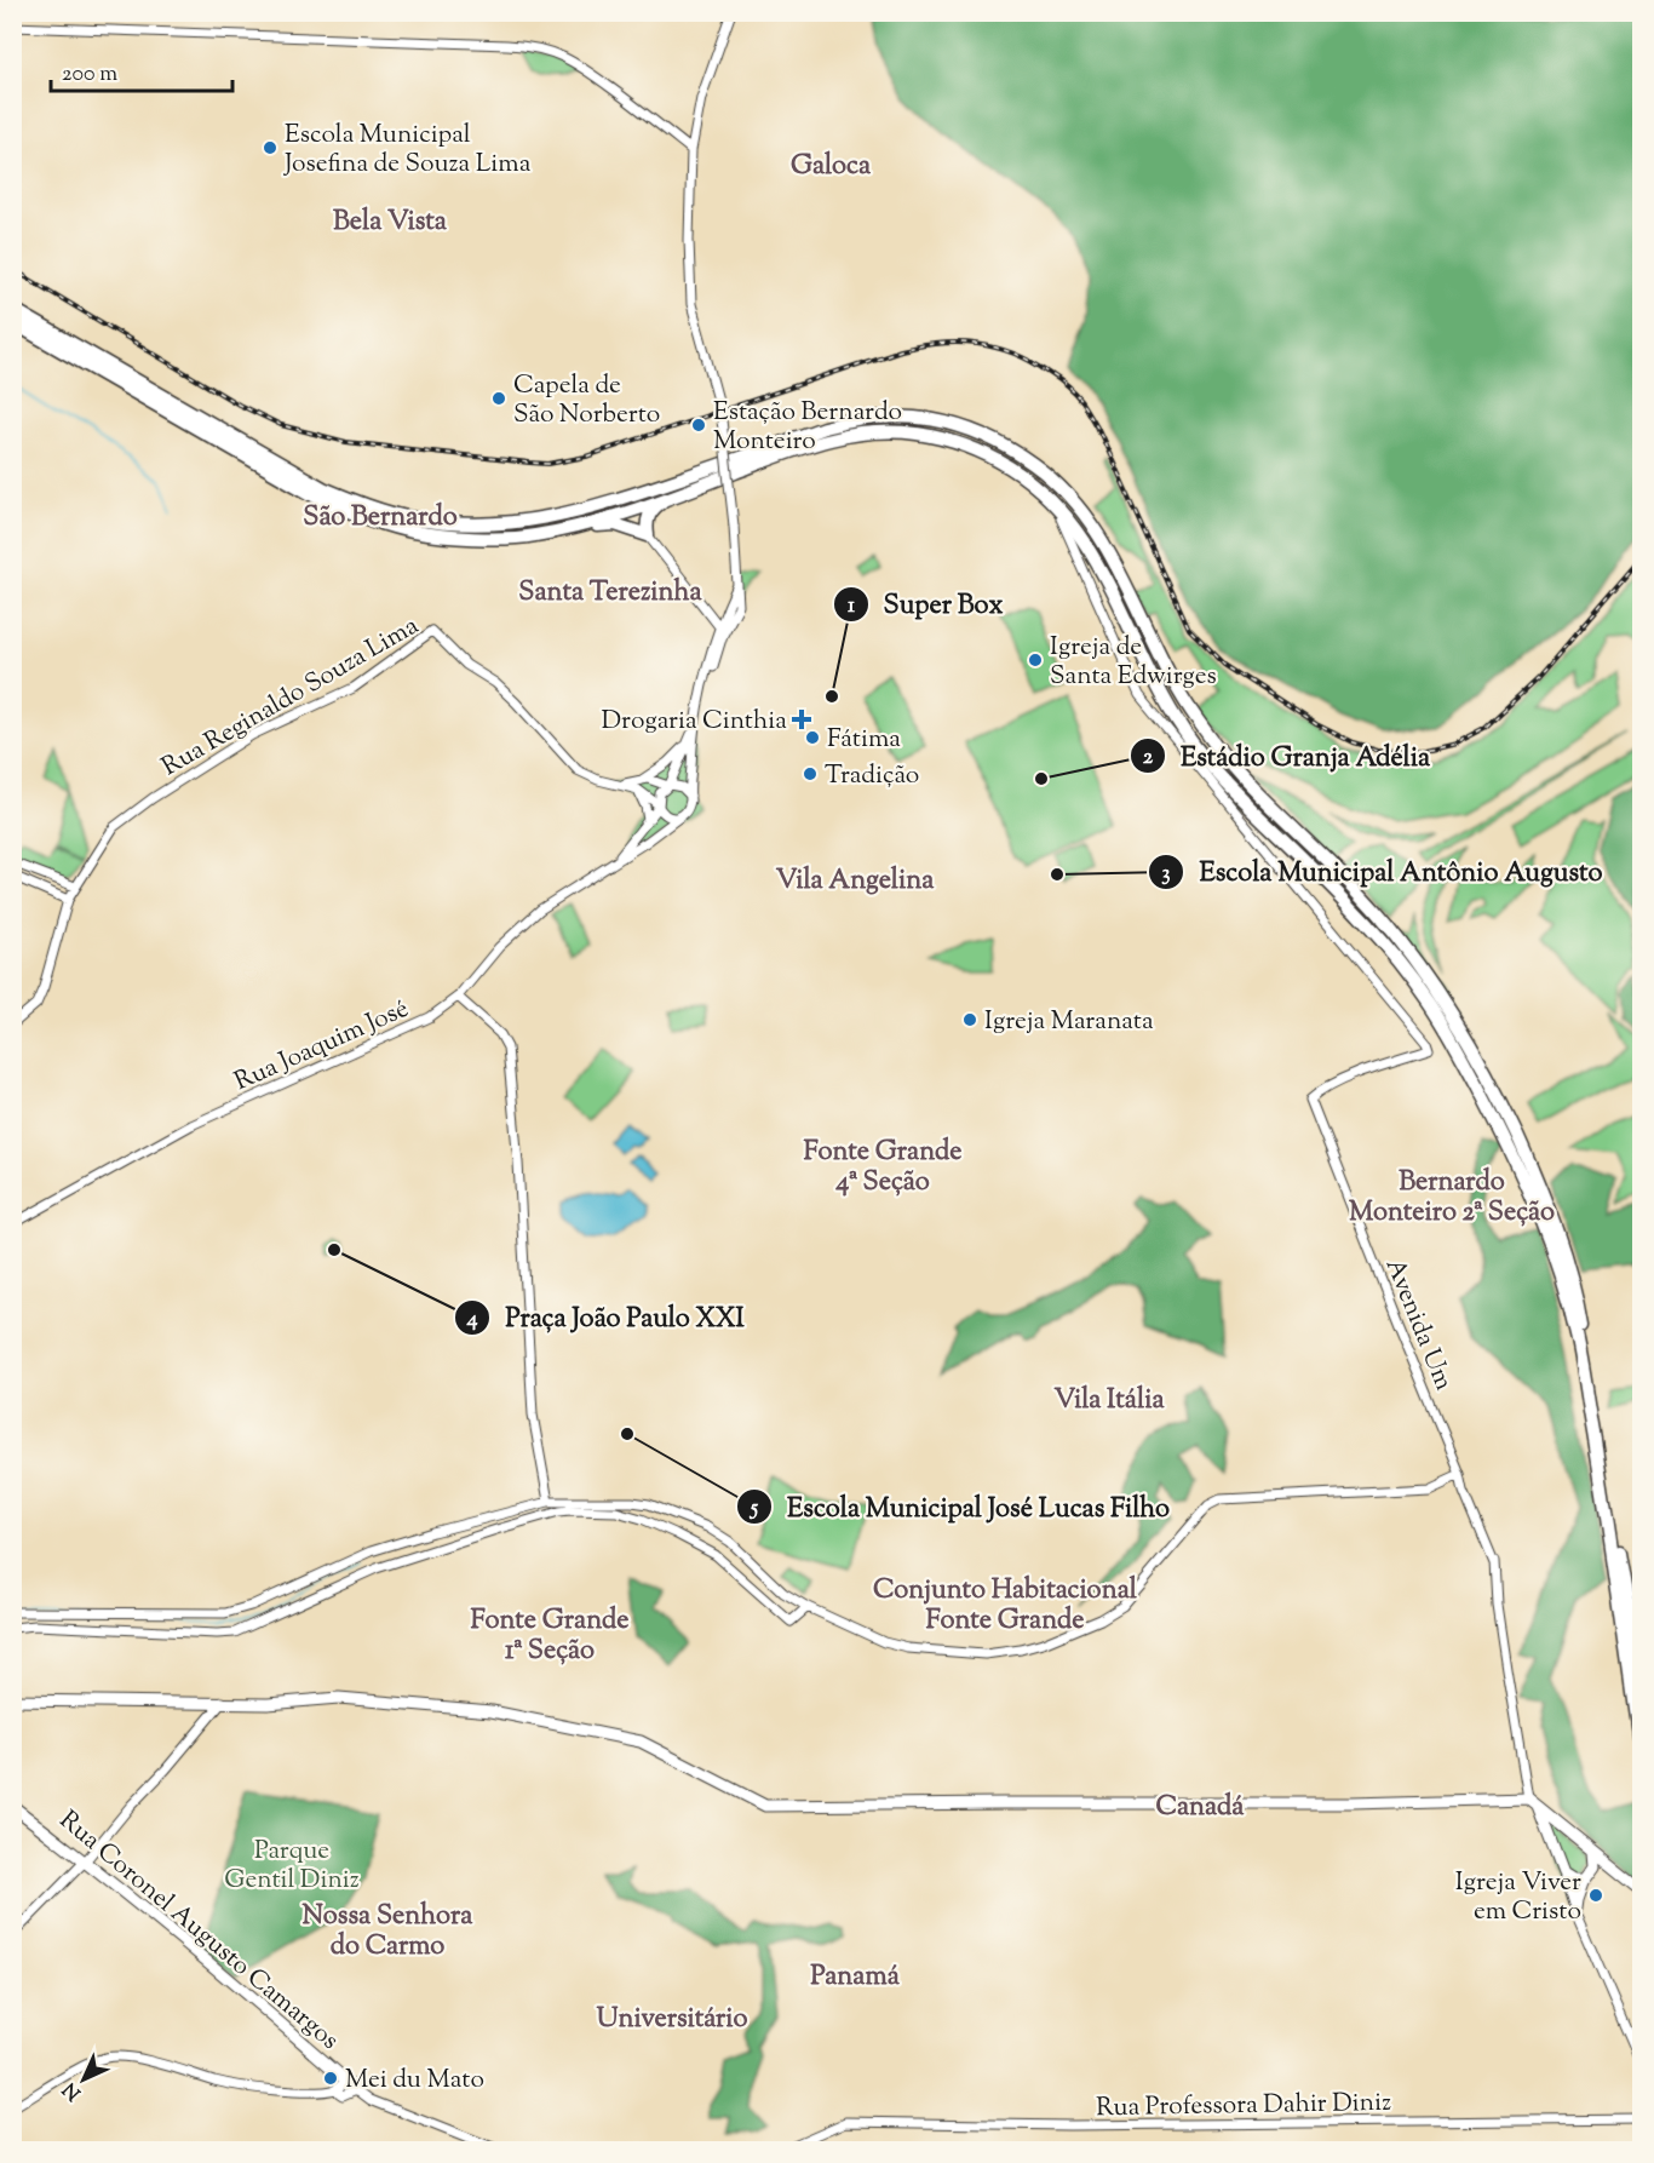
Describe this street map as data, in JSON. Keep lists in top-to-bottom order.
{
  "streets": {
    "main road": ["Rua Coronel Augusto Camargos"],
    "street": [
      "Rua Reginaldo Souza Lima",
      "Rua Joaquim José",
      "Avenida Um",
      "Rua Professora Dahir Diniz"
    ]
  },
  "crossings": [
    ["Rua Reginaldo Souza Lima", "Rua Joaquim José"]
  ],
  "districts": [
    "Galoca",
    "Bela Vista",
    "São Bernardo",
    "Santa Terezinha",
    "Vila Angelina",
    "Fonte Grande 4ª Seção",
    "Bernardo Monteiro 2ª Seção",
    "Vila Itália",
    "Conjunto Habitacional Fonte Grande",
    "Fonte Grande 1ª Seção",
    "Canadá",
    "Nossa Senhora do Carmo",
    "Panamá",
    "Universitário"
  ],
  "parks": ["Parque Gentil Diniz"],
  "places": {
    "other": [
      "Escola Municipal Josefina de Souza Lima",
      "Capela de São Norberto",
      "Estação Bernardo Monteiro",
      "Igreja de Santa Edwirges",
      "Super Box",
      "Fátima",
      "Tradição",
      "Estádio Granja Adélia",
      "Escola Municipal Antônio Augusto",
      "Igreja Maranata",
      "Praça João Paulo XXI",
      "Escola Municipal José Lucas Filho",
      "Igreja Viver em Cristo",
      "Mei du Mato"
    ],
    "health": ["Drogaria Cinthia"]
  },
  "scale_bar": "200 m",
  "north": "bottom left"
}
